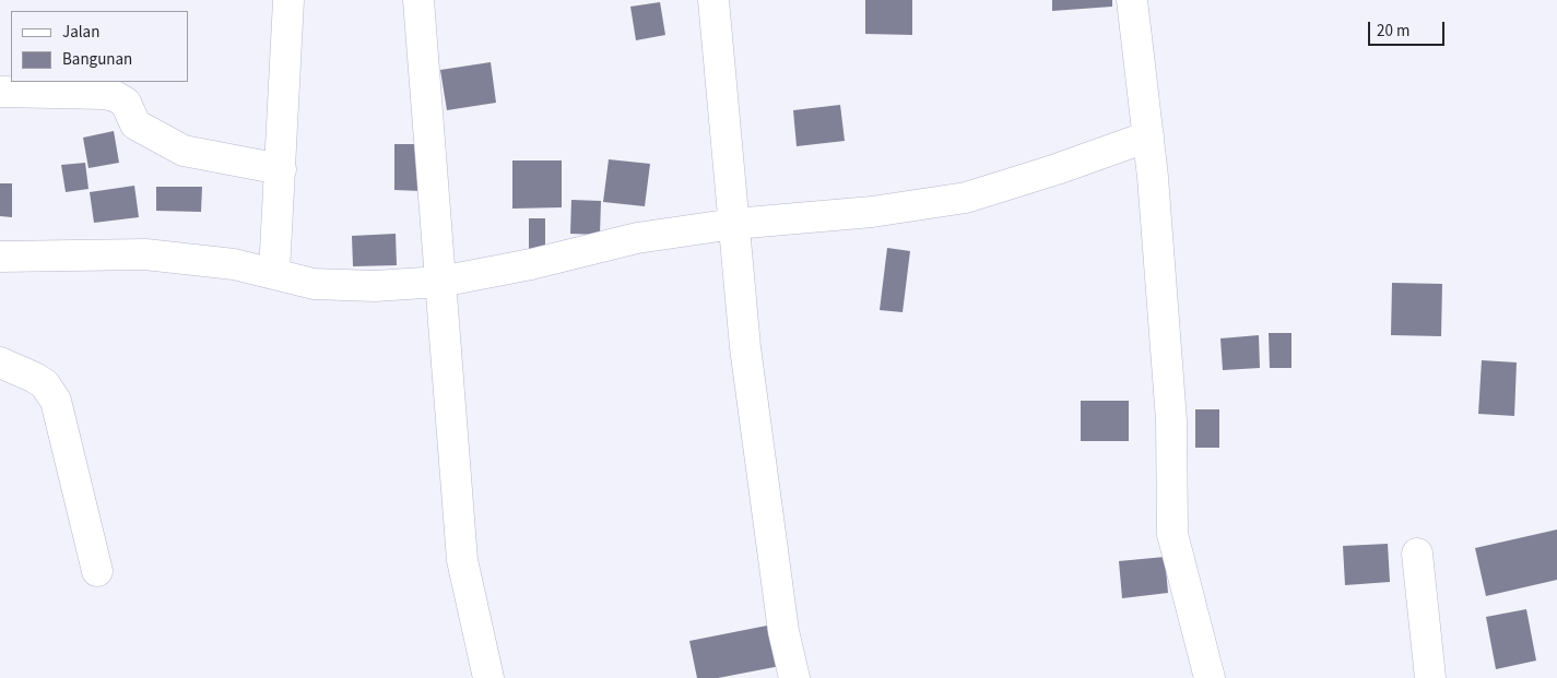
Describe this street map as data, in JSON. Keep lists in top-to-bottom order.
{
  "legend": ["Jalan", "Bangunan"],
  "scale_bar": "20 m"
}
